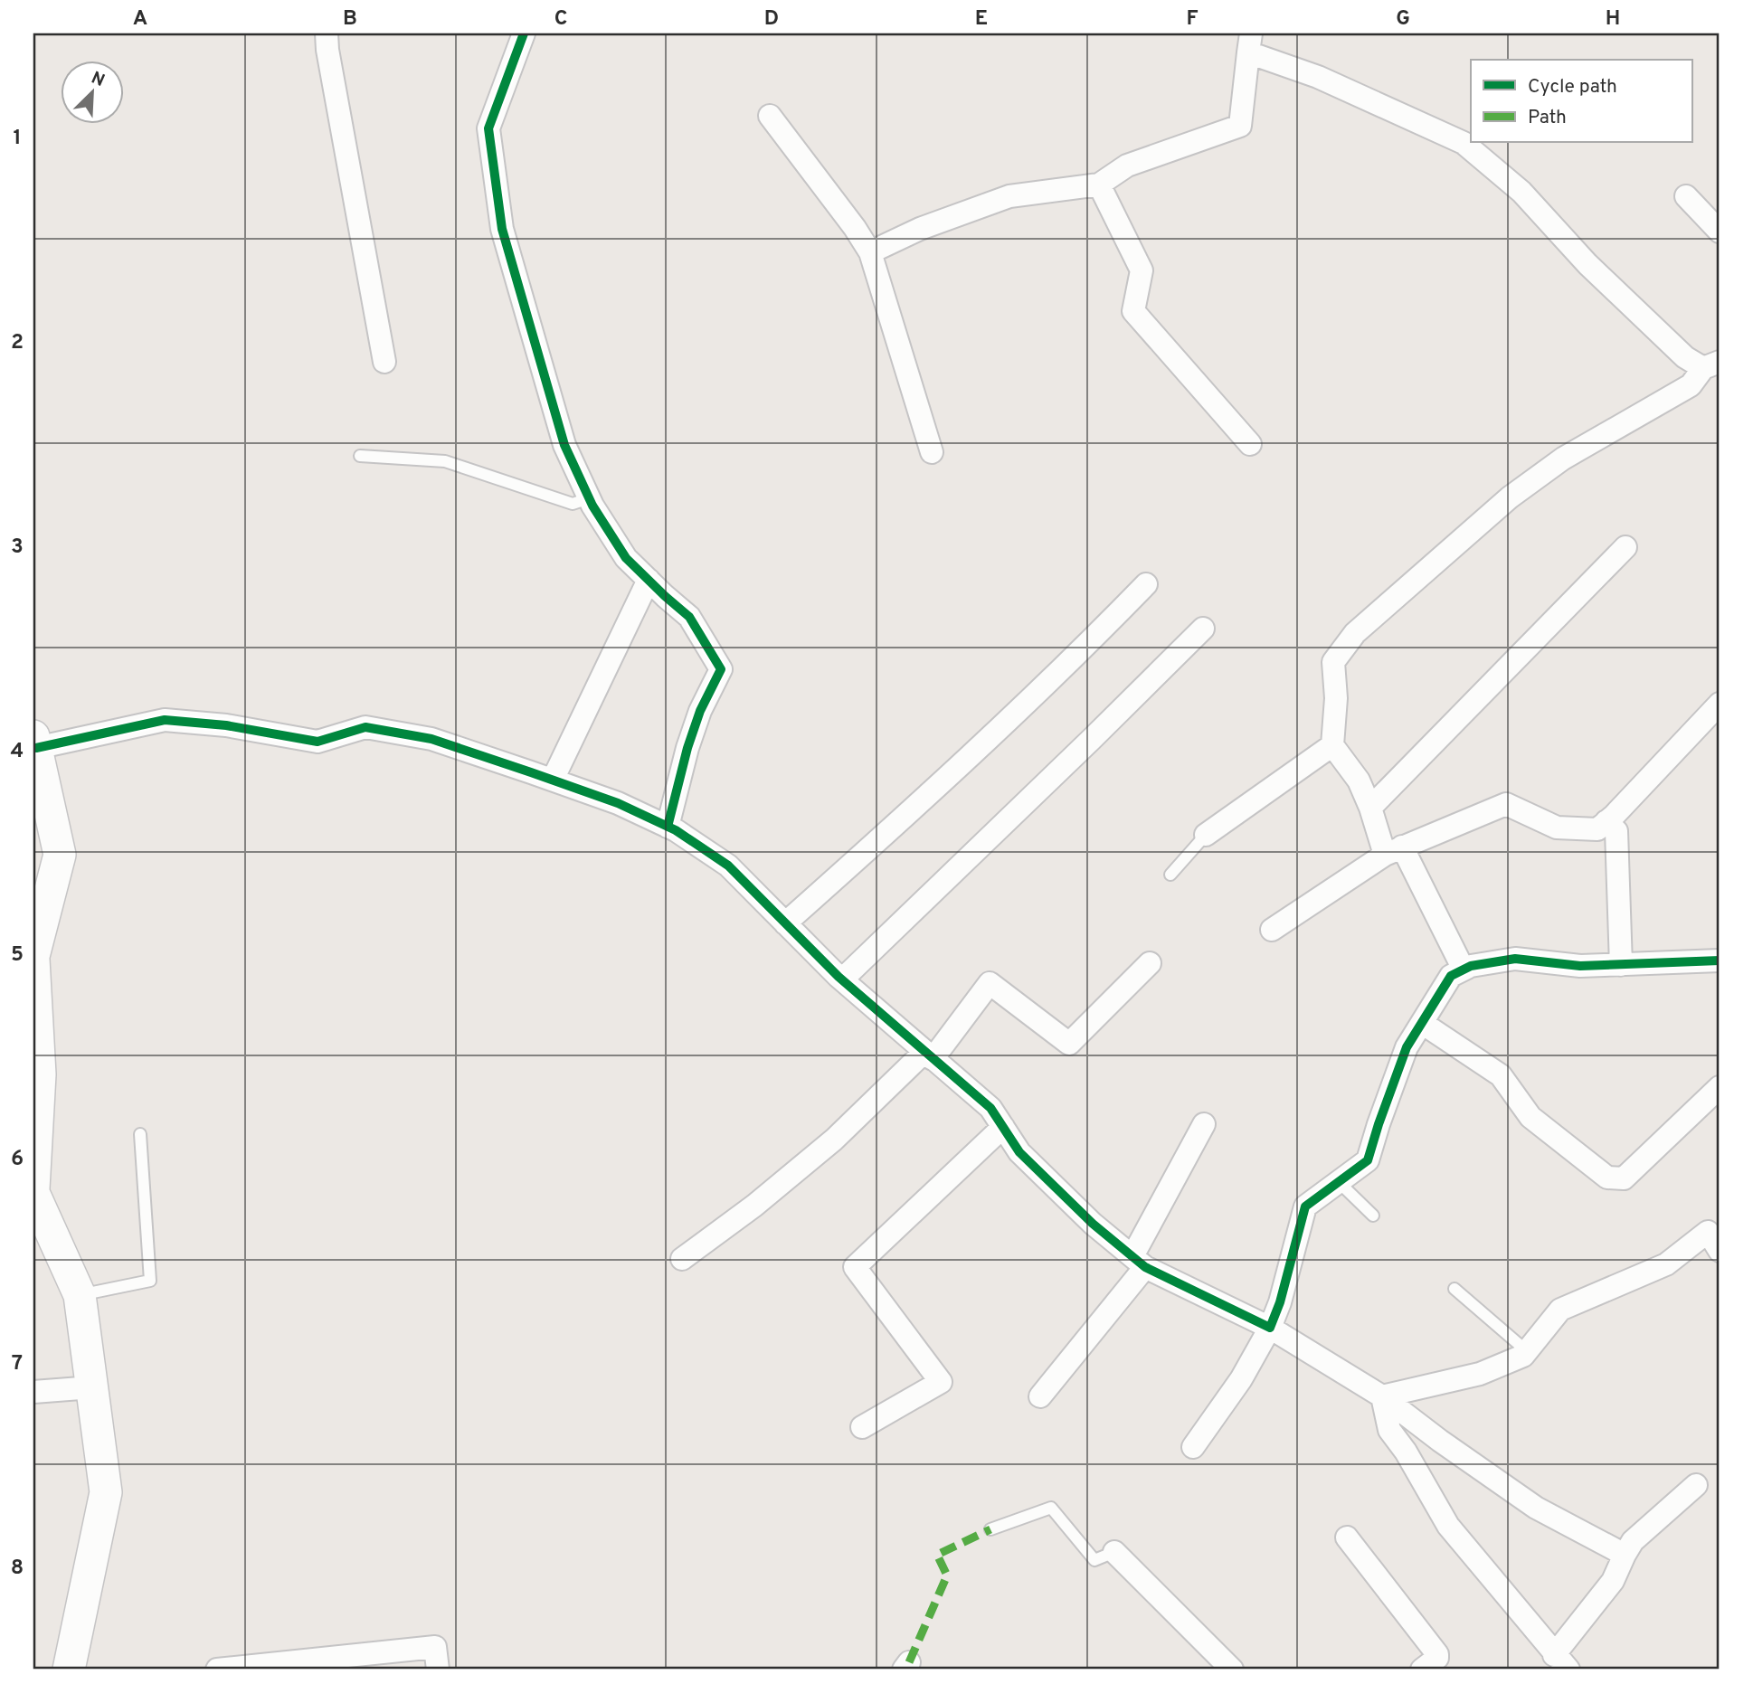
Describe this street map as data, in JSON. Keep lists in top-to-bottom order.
{
  "legend": ["Cycle path", "Path"],
  "north": "top right",
  "grid": {
    "columns": [
      "A",
      "B",
      "C",
      "D",
      "E",
      "F",
      "G",
      "H"
    ],
    "rows": [
      "1",
      "2",
      "3",
      "4",
      "5",
      "6",
      "7",
      "8"
    ]
  }
}
